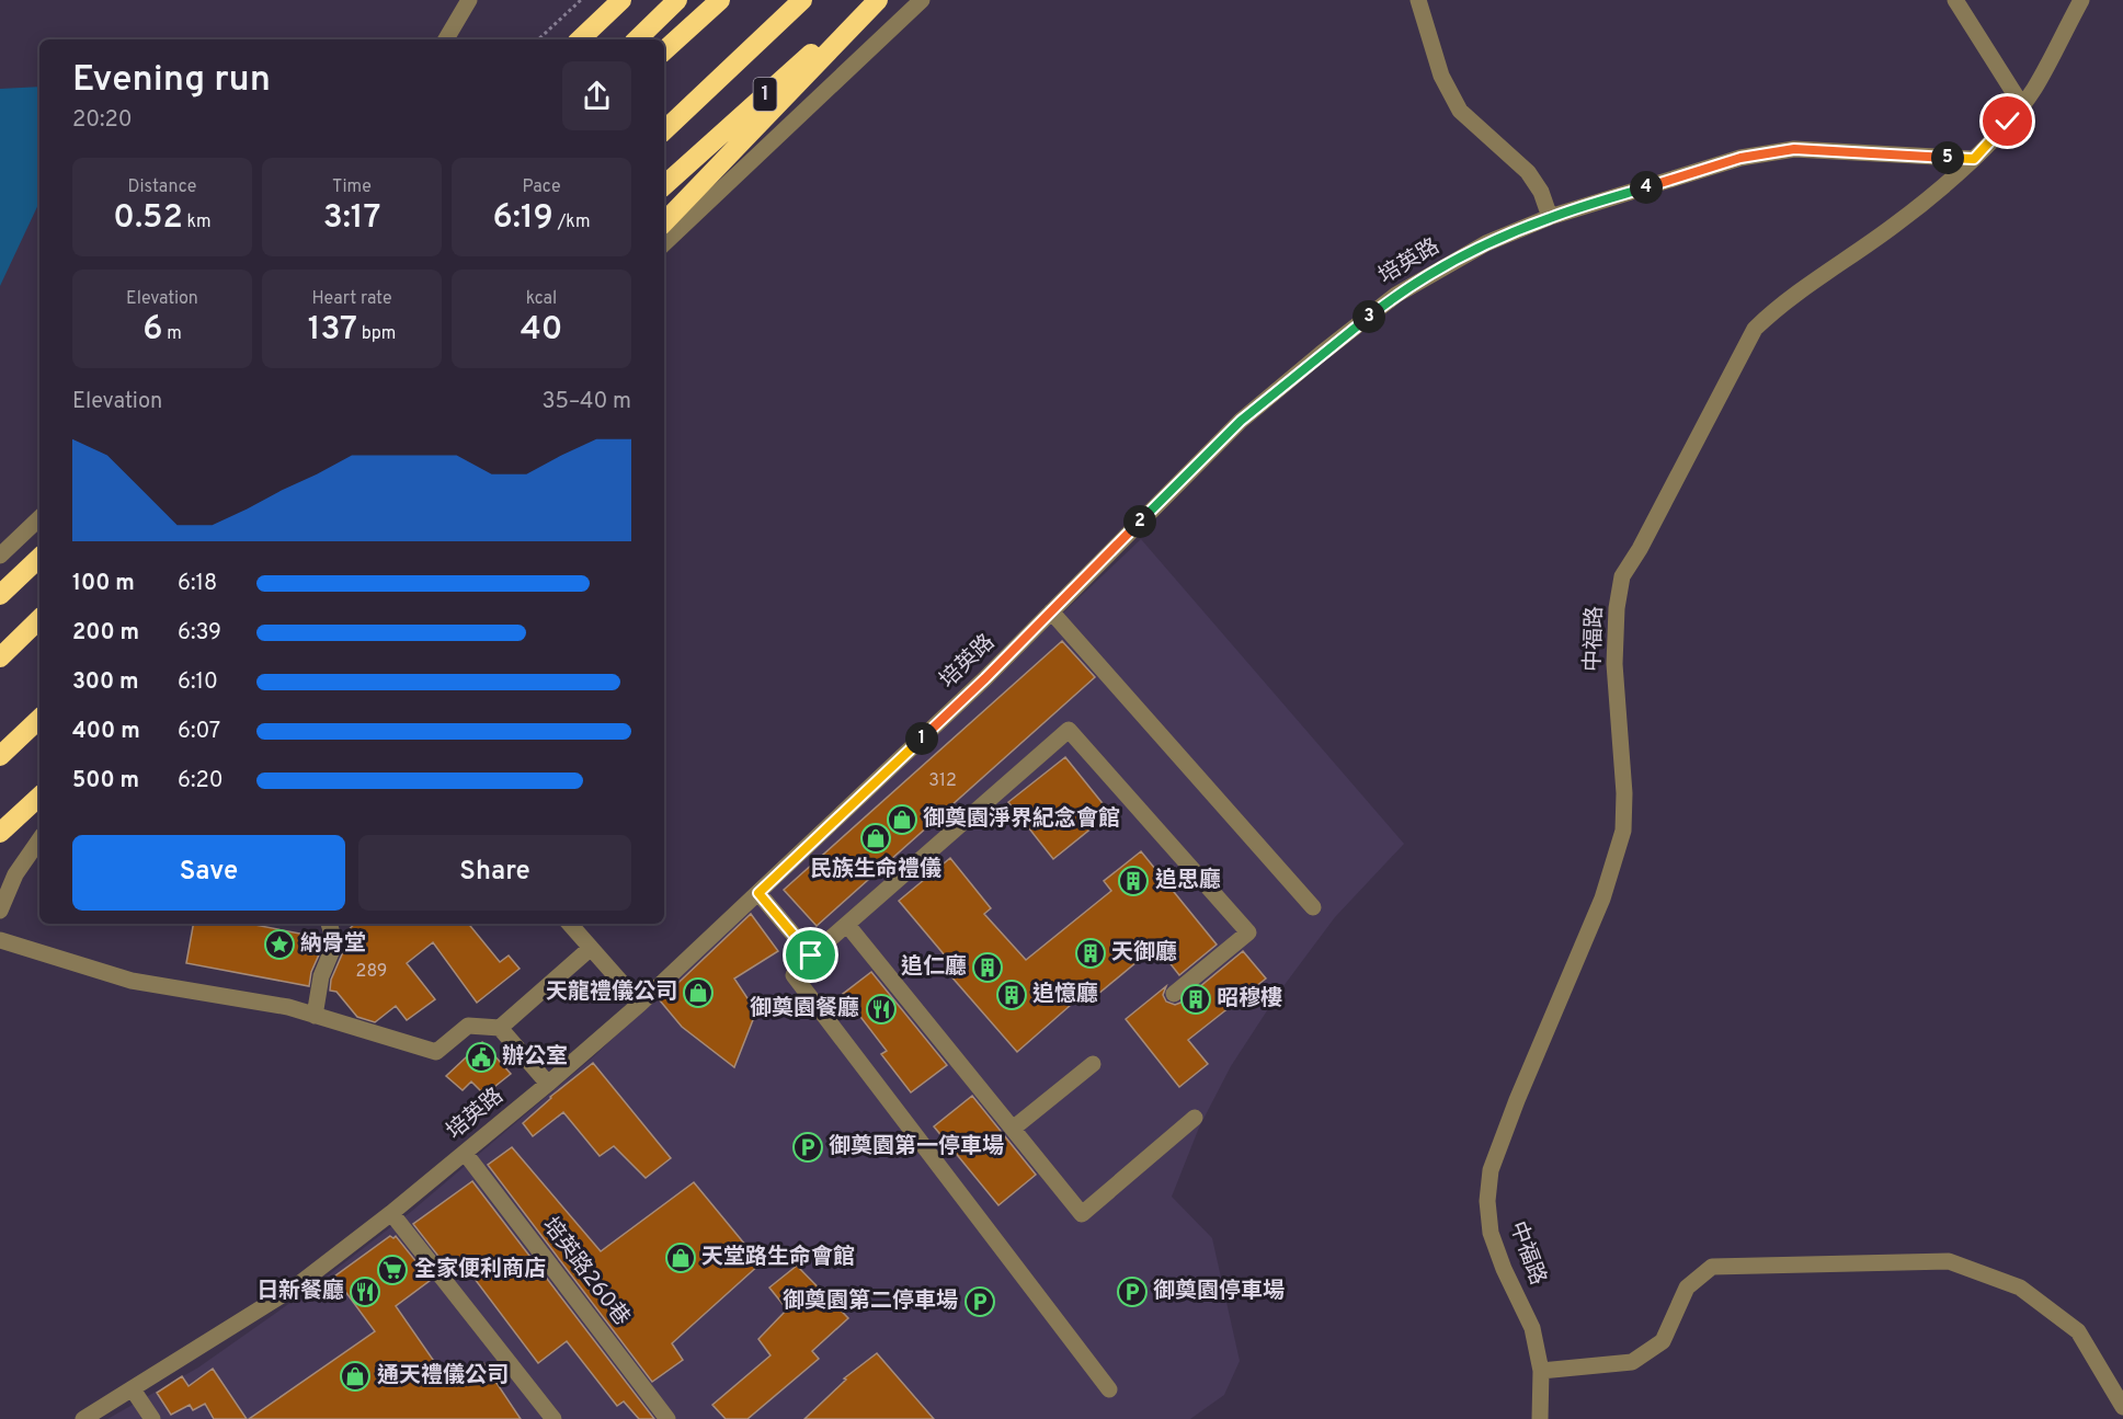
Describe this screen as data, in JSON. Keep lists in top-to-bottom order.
{
  "streets": {
    "highway": ["1"],
    "street": ["培英路", "中福路", "培英路260巷"]
  },
  "crossings": [
    ["培英路", "中福路"],
    ["培英路", "培英路260巷"]
  ],
  "places": {
    "shop": [
      "御奠園淨界紀念會館",
      "民族生命禮儀",
      "天龍禮儀公司",
      "天堂路生命會館",
      "通天禮儀公司"
    ],
    "building": [
      "追思廳",
      "天御廳",
      "追仁廳",
      "追憶廳",
      "昭穆樓"
    ],
    "place": ["納骨堂"],
    "restaurant": ["御奠園餐廳", "日新餐廳"],
    "public building": ["辦公室"],
    "parking": ["御奠園第一停車場", "御奠園停車場", "御奠園第二停車場"],
    "supermarket": ["全家便利商店"]
  },
  "house_numbers": ["312", "289"],
  "page": {
    "heading": ["Evening run", "20:20"],
    "pins": [
      "5",
      "4",
      "3",
      "2",
      "1"
    ],
    "stats": [
      ["Distance", "0.52 km"],
      ["Time", "3:17"],
      ["Pace", "6:19 /km"],
      ["Elevation", "6 m"],
      ["Heart rate", "137 bpm"],
      ["kcal", "40"]
    ],
    "chart": ["Elevation", "35–40 m"],
    "list": [
      {
        "name": "100 m",
        "note": "6:18"
      },
      {
        "name": "200 m",
        "note": "6:39"
      },
      {
        "name": "300 m",
        "note": "6:10"
      },
      {
        "name": "400 m",
        "note": "6:07"
      },
      {
        "name": "500 m",
        "note": "6:20"
      }
    ],
    "buttons": ["Save", "Share"]
  }
}
